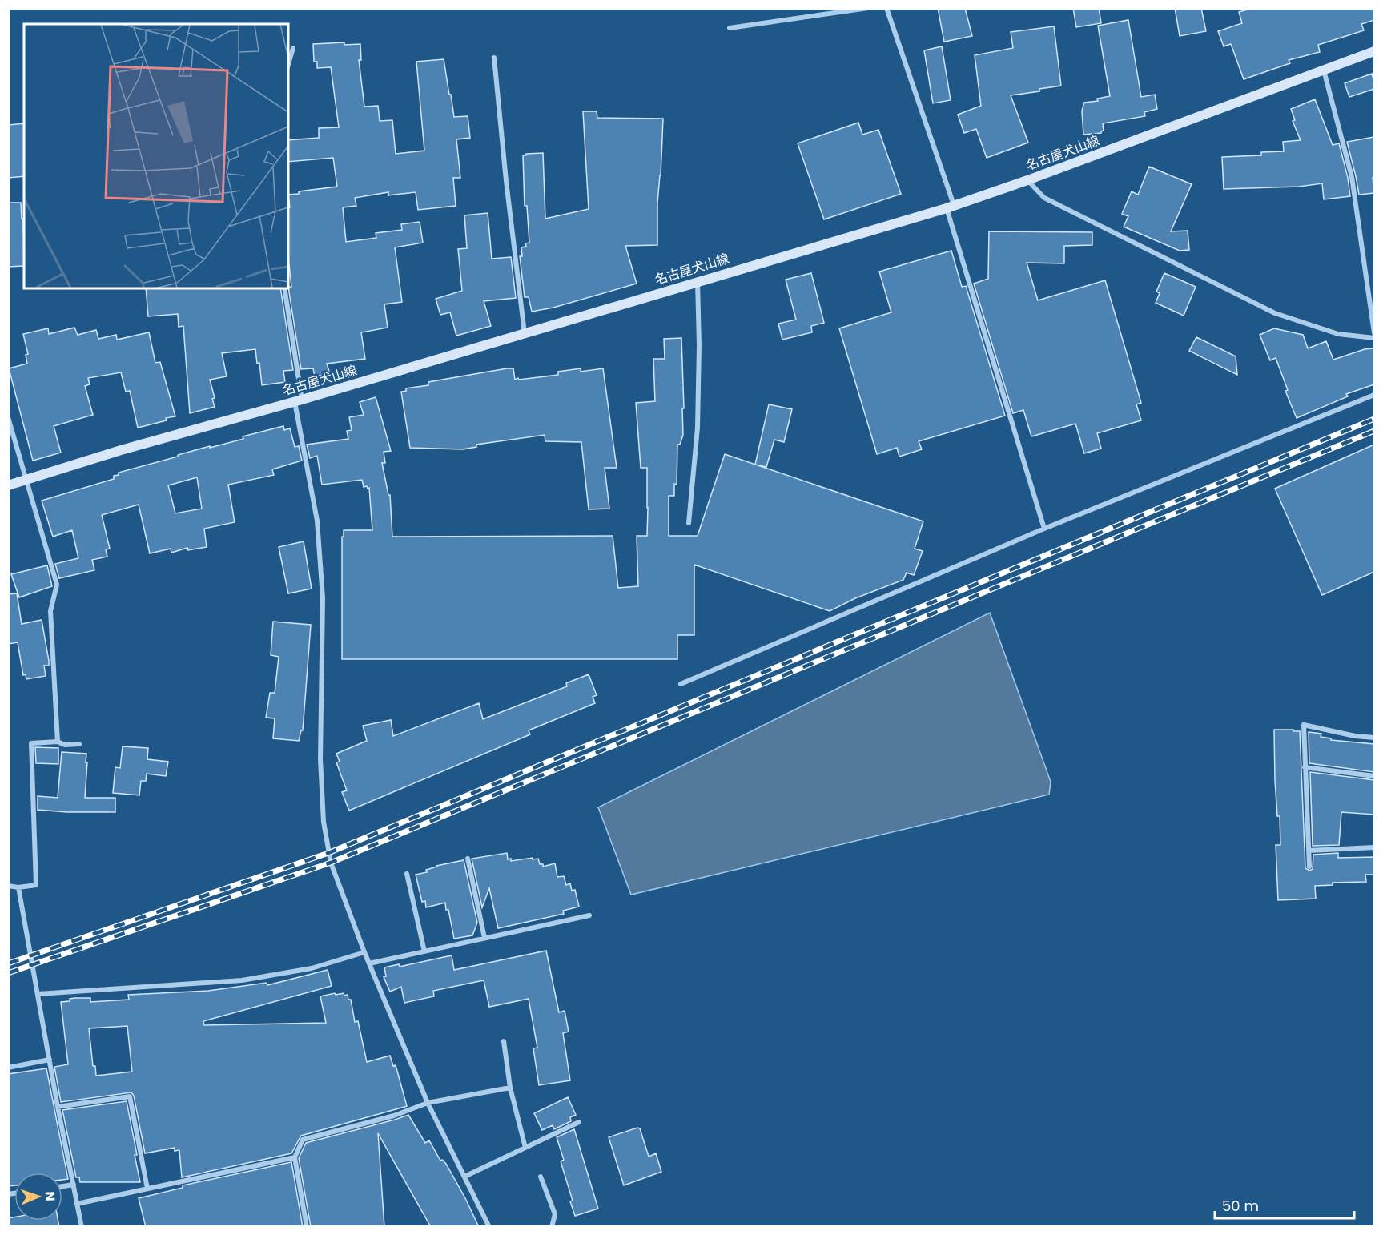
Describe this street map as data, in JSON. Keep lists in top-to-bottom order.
{
  "streets": {
    "main road": ["名古屋犬山線"]
  },
  "scale_bar": "50 m",
  "north": "right"
}
